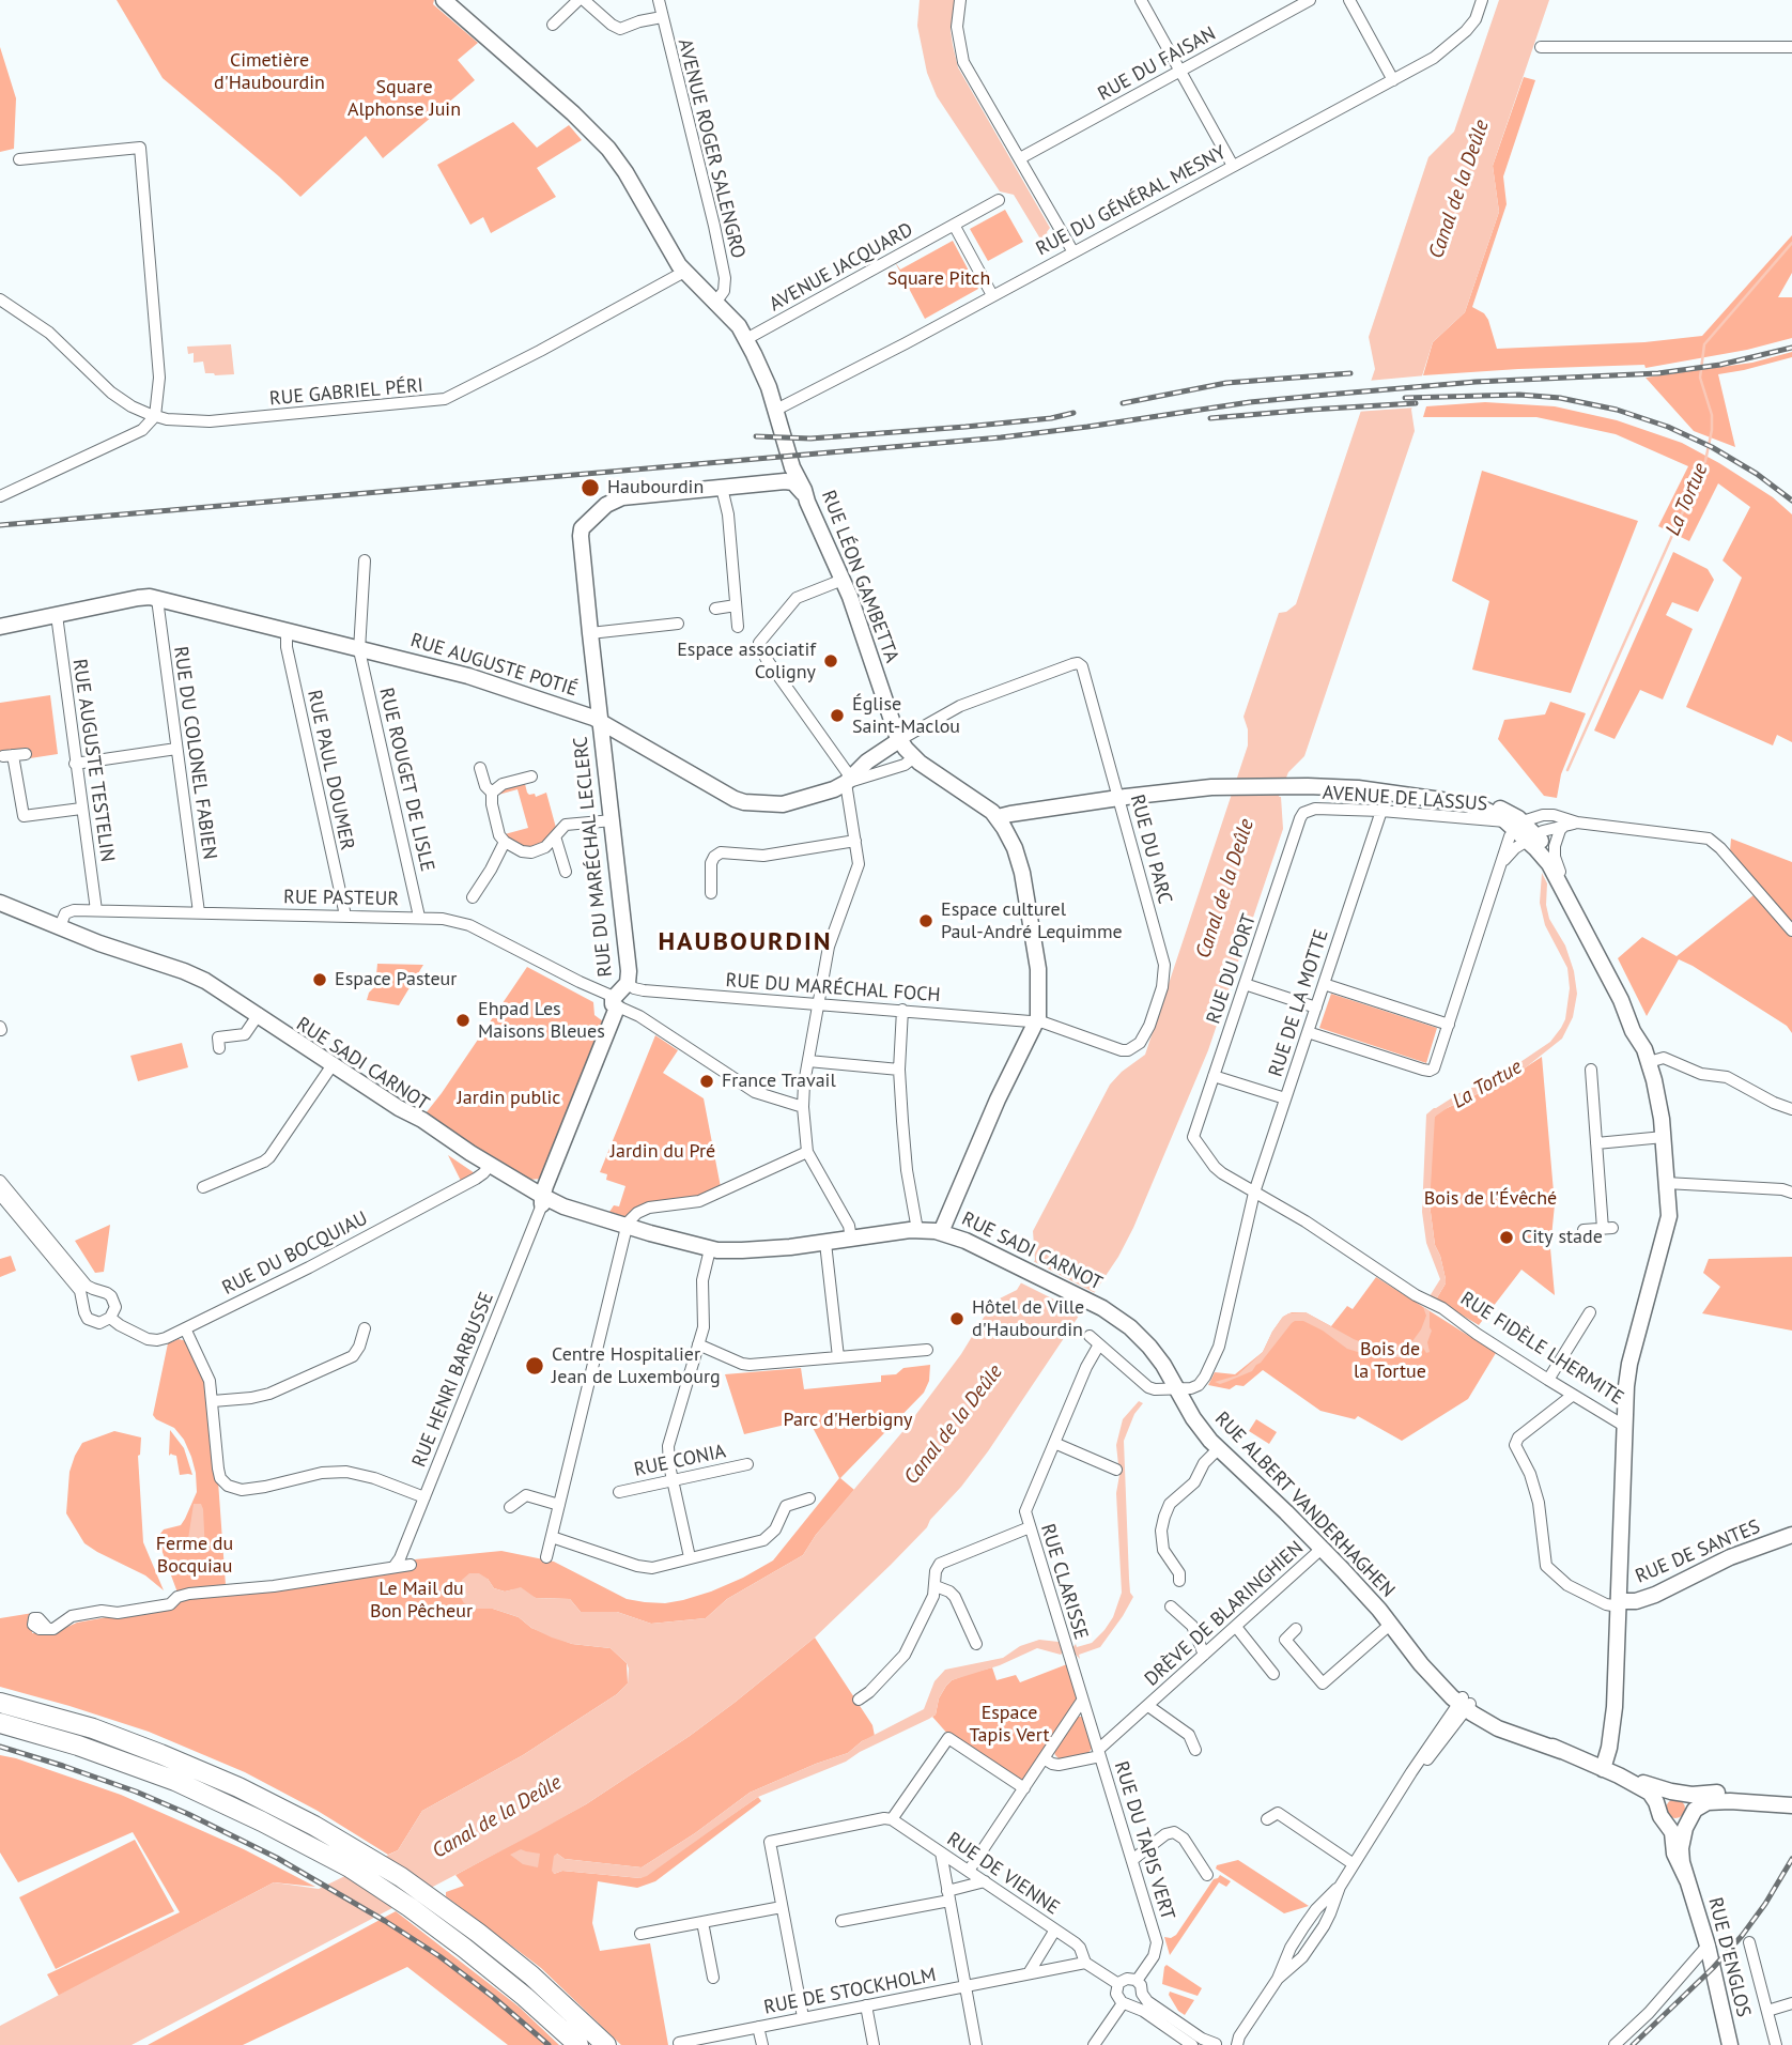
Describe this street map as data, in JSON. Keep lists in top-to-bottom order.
{
  "streets": {
    "street": [
      "RUE DU FAISAN",
      "AVENUE ROGER SALENGRO",
      "RUE DU GÉNÉRAL MESNY",
      "AVENUE JACQUARD",
      "RUE GABRIEL PÉRI",
      "RUE LÉON GAMBETTA",
      "RUE AUGUSTE POTIÉ",
      "RUE DU COLONEL FABIEN",
      "RUE AUGUSTE TESTELIN",
      "RUE PAUL DOUMER",
      "RUE ROUGET DE LISLE",
      "AVENUE DE LASSUS",
      "RUE DU PARC",
      "RUE DU MARÉCHAL LECLERC",
      "RUE PASTEUR",
      "RUE DU PORT",
      "RUE DU MARÉCHAL FOCH",
      "RUE DE LA MOTTE",
      "RUE SADI CARNOT",
      "RUE DU BOCQUIAU",
      "RUE FIDÈLE LHERMITE",
      "RUE HENRI BARBUSSE",
      "RUE CONIA",
      "RUE ALBERT VANDERHAGHEN",
      "RUE DE SANTES",
      "RUE CLARISSE",
      "DRÈVE DE BLARINGHIEN",
      "RUE DU TAPIS VERT",
      "RUE DE VIENNE",
      "RUE D'ENGLOS",
      "RUE DE STOCKHOLM"
    ]
  },
  "crossings": [
    ["RUE DU GÉNÉRAL MESNY", "RUE LÉON GAMBETTA"],
    ["RUE LÉON GAMBETTA", "RUE AUGUSTE POTIÉ"],
    ["RUE LÉON GAMBETTA", "RUE DU PARC"],
    ["RUE LÉON GAMBETTA", "RUE DU MARÉCHAL FOCH"],
    ["RUE LÉON GAMBETTA", "RUE SADI CARNOT"],
    ["RUE AUGUSTE POTIÉ", "RUE DU COLONEL FABIEN"],
    ["RUE AUGUSTE POTIÉ", "RUE AUGUSTE TESTELIN"],
    ["RUE AUGUSTE POTIÉ", "RUE PAUL DOUMER"],
    ["RUE AUGUSTE POTIÉ", "RUE ROUGET DE LISLE"],
    ["RUE AUGUSTE POTIÉ", "RUE DU PARC"],
    ["RUE AUGUSTE POTIÉ", "RUE DU MARÉCHAL LECLERC"],
    ["RUE DU COLONEL FABIEN", "RUE PASTEUR"],
    ["RUE AUGUSTE TESTELIN", "RUE PASTEUR"],
    ["RUE PAUL DOUMER", "RUE PASTEUR"],
    ["RUE ROUGET DE LISLE", "RUE PASTEUR"],
    ["AVENUE DE LASSUS", "RUE DU PORT"],
    ["AVENUE DE LASSUS", "RUE DE LA MOTTE"],
    ["RUE DU PARC", "RUE DU MARÉCHAL FOCH"],
    ["RUE DU MARÉCHAL LECLERC", "RUE PASTEUR"],
    ["RUE DU MARÉCHAL LECLERC", "RUE DU MARÉCHAL FOCH"],
    ["RUE DU MARÉCHAL LECLERC", "RUE SADI CARNOT"],
    ["RUE DU MARÉCHAL LECLERC", "RUE HENRI BARBUSSE"],
    ["RUE PASTEUR", "RUE DU MARÉCHAL FOCH"],
    ["RUE PASTEUR", "RUE SADI CARNOT"],
    ["RUE DU PORT", "RUE FIDÈLE LHERMITE"],
    ["RUE DE LA MOTTE", "RUE SADI CARNOT"],
    ["RUE DE LA MOTTE", "RUE FIDÈLE LHERMITE"],
    ["RUE DE LA MOTTE", "RUE ALBERT VANDERHAGHEN"],
    ["RUE SADI CARNOT", "RUE DU BOCQUIAU"],
    ["RUE SADI CARNOT", "RUE HENRI BARBUSSE"],
    ["RUE SADI CARNOT", "RUE ALBERT VANDERHAGHEN"],
    ["RUE FIDÈLE LHERMITE", "RUE ALBERT VANDERHAGHEN"],
    ["RUE FIDÈLE LHERMITE", "RUE DE SANTES"],
    ["RUE ALBERT VANDERHAGHEN", "DRÈVE DE BLARINGHIEN"],
    ["RUE ALBERT VANDERHAGHEN", "RUE D'ENGLOS"],
    ["RUE CLARISSE", "DRÈVE DE BLARINGHIEN"],
    ["RUE CLARISSE", "RUE DU TAPIS VERT"],
    ["DRÈVE DE BLARINGHIEN", "RUE DU TAPIS VERT"],
    ["RUE DU TAPIS VERT", "RUE DE VIENNE"],
    ["RUE DE VIENNE", "RUE DE STOCKHOLM"]
  ],
  "districts": ["HAUBOURDIN"],
  "water": ["Canal de la Deûle", "La Tortue"],
  "parks": [
    "Cimetière d'Haubourdin",
    "Square Alphonse Juin",
    "Square Pitch",
    "Jardin public",
    "Jardin du Pré",
    "Bois de l'Évêché",
    "Bois de la Tortue",
    "Parc d'Herbigny",
    "Ferme du Bocquiau",
    "Le Mail du Bon Pêcheur",
    "Espace Tapis Vert"
  ],
  "places": [
    "Haubourdin",
    "Espace associatif Coligny",
    "Église Saint-Maclou",
    "Espace culturel Paul-André Lequimme",
    "Espace Pasteur",
    "Ehpad Les Maisons Bleues",
    "France Travail",
    "City stade",
    "Hôtel de Ville d'Haubourdin",
    "Centre Hospitalier Jean de Luxembourg"
  ]
}
